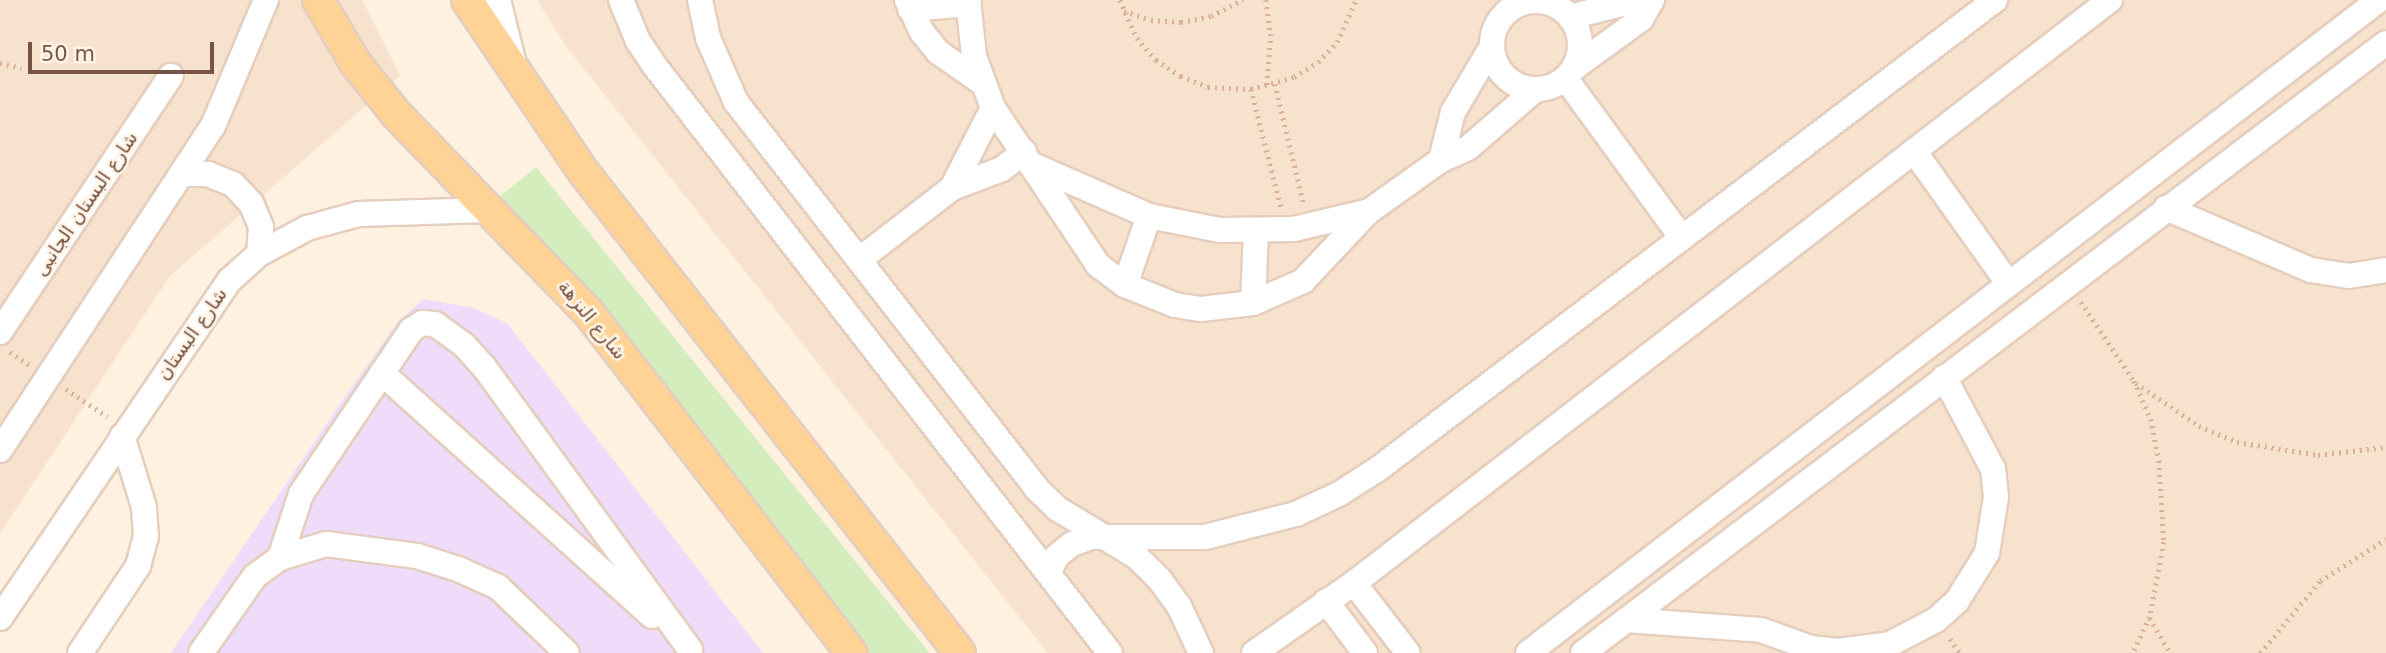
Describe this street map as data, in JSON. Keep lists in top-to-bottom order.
{
  "streets": {
    "main road": ["شارع النزهة"],
    "street": ["شارع البستان الجانبى", "شارع البستان"]
  },
  "crossings": [
    ["شارع النزهة", "شارع البستان"]
  ],
  "scale_bar": "50 m"
}
